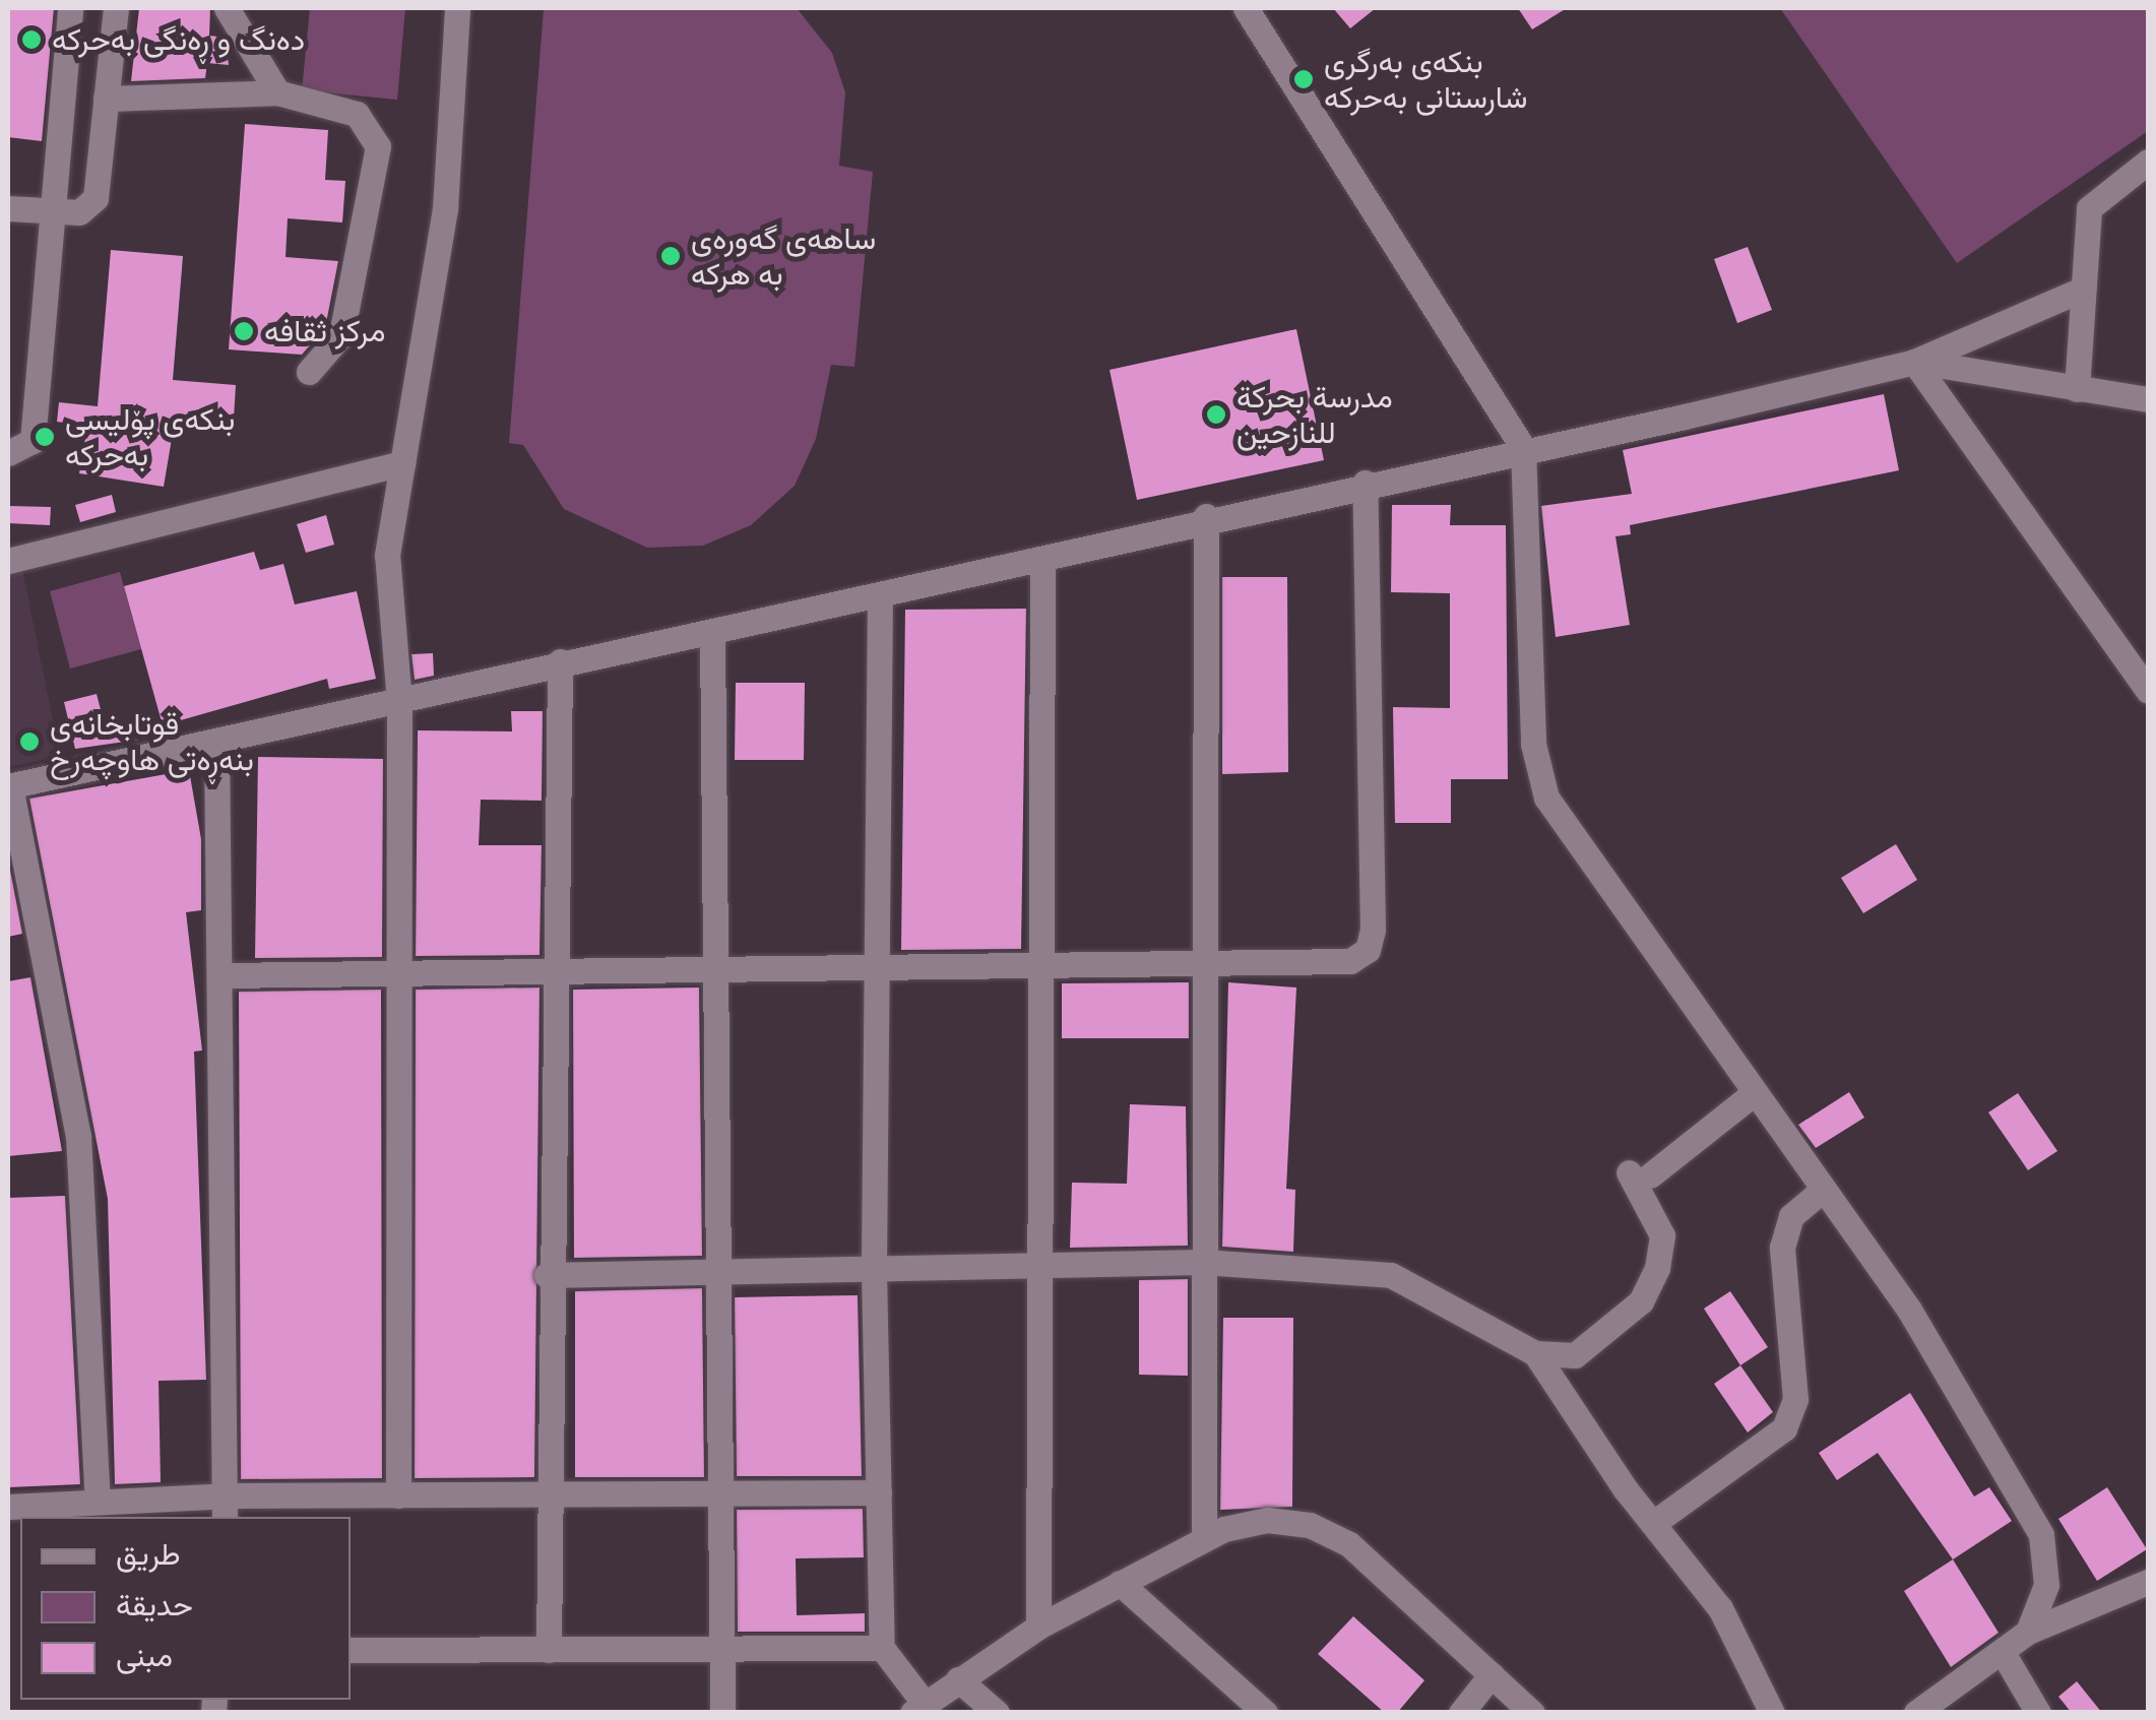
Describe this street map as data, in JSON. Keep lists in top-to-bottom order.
{
  "places": [
    "دەنگ و ڕەنگی بەحرکە",
    "بنکەی بەرگری شارستانی بەحرکە",
    "ساهه‌ی گه‌وره‌ی به هركه‌",
    "مرکز ثقافە",
    "مدرسة بحركة للنازحين",
    "بنکەی پۆلیسی بەحرکە",
    "قوتابخانەی بنەڕەتی هاوچەرخ"
  ],
  "legend": ["طريق", "حديقة", "مبنى"]
}
